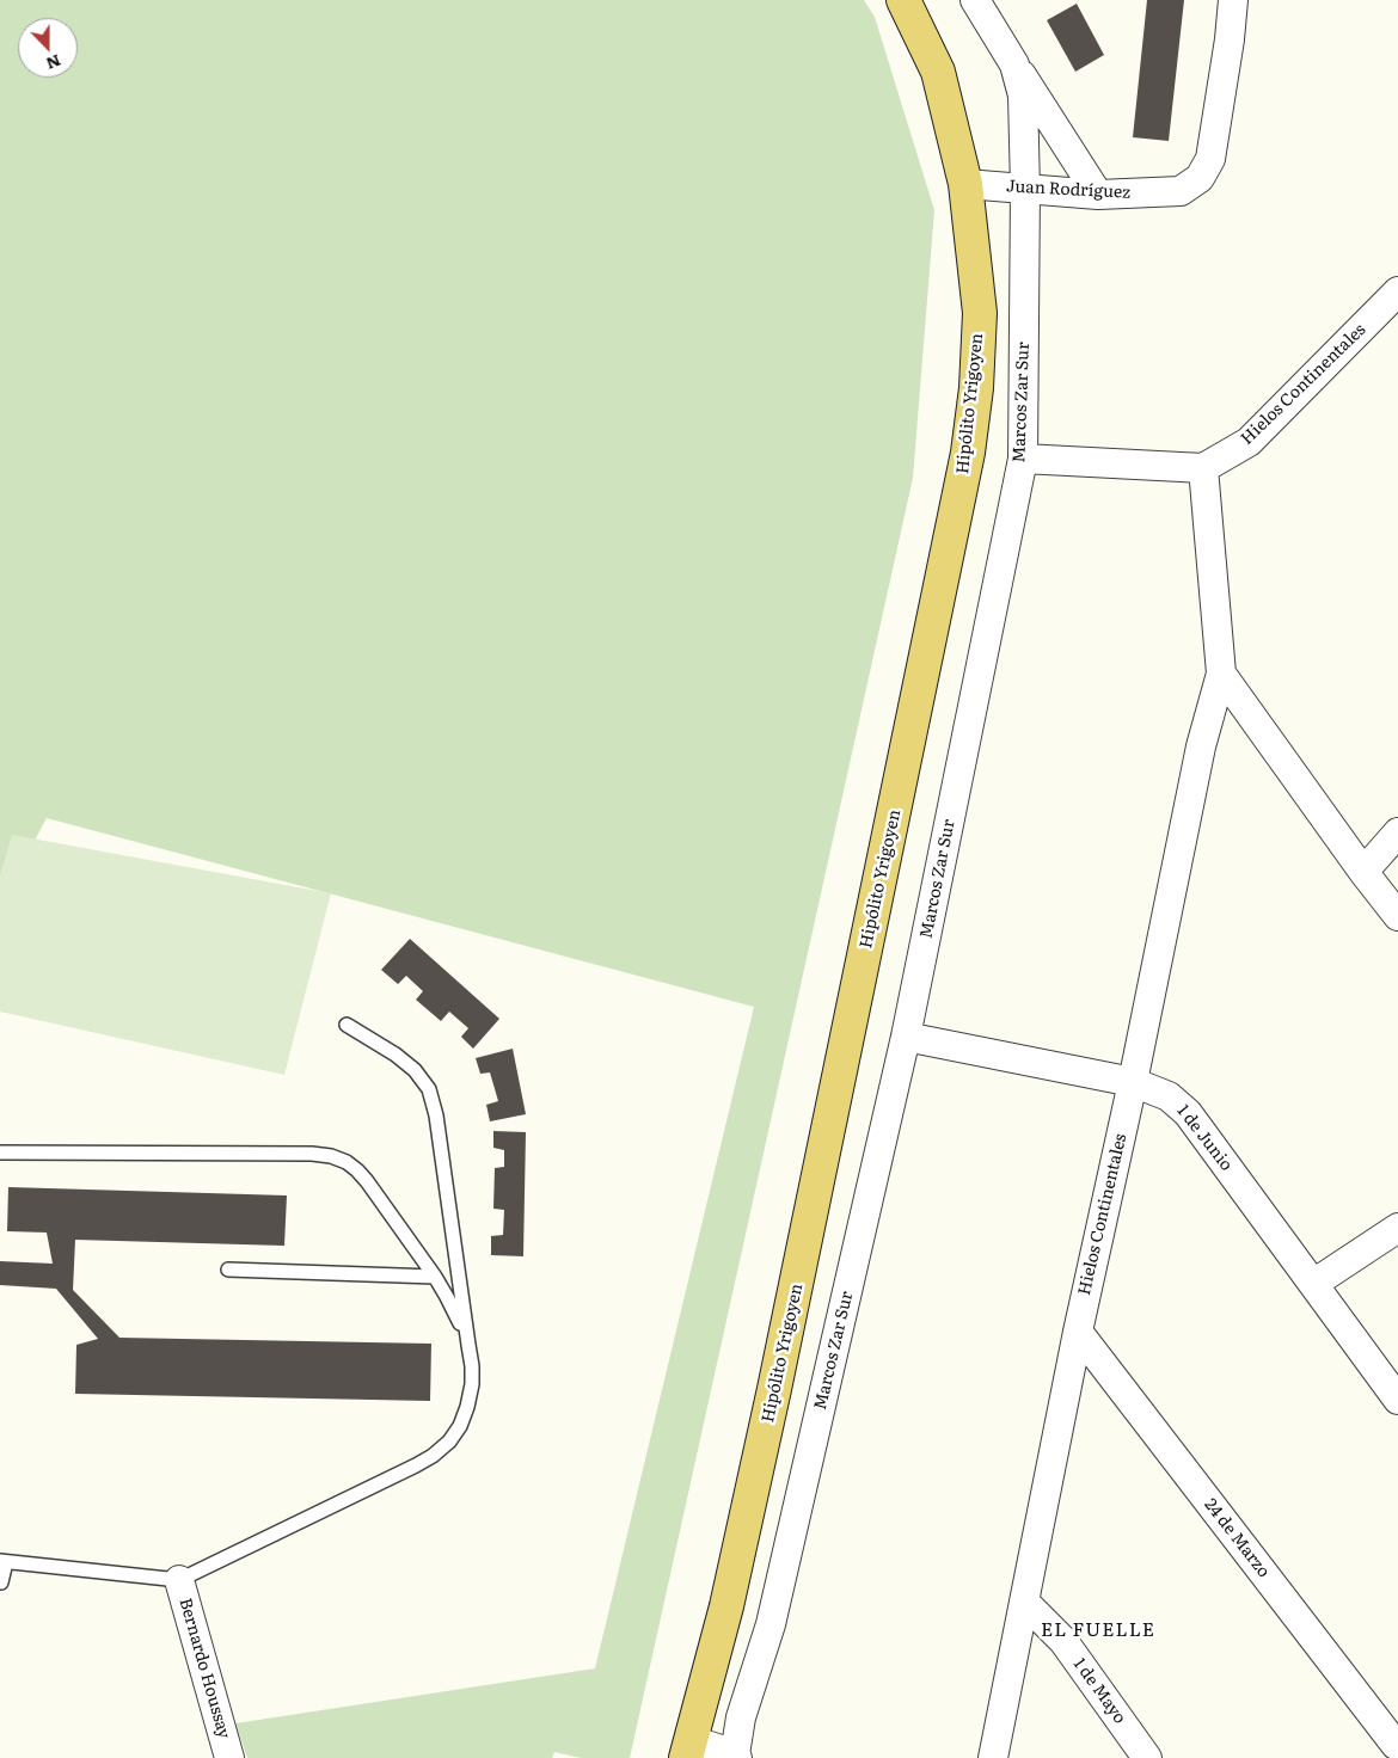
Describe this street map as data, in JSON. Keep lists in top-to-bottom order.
{
  "streets": {
    "main road": ["Hipólito Yrigoyen"],
    "street": [
      "Juan Rodríguez",
      "Hielos Continentales",
      "Marcos Zar Sur",
      "1 de Junio",
      "24 de Marzo",
      "Bernardo Houssay",
      "1 de Mayo"
    ]
  },
  "crossings": [
    ["Juan Rodríguez", "Marcos Zar Sur"],
    ["Juan Rodríguez", "Hipólito Yrigoyen"],
    ["Hielos Continentales", "1 de Junio"],
    ["Hielos Continentales", "24 de Marzo"],
    ["Hielos Continentales", "1 de Mayo"],
    ["Marcos Zar Sur", "1 de Junio"]
  ],
  "districts": ["EL FUELLE"],
  "north": "bottom"
}
